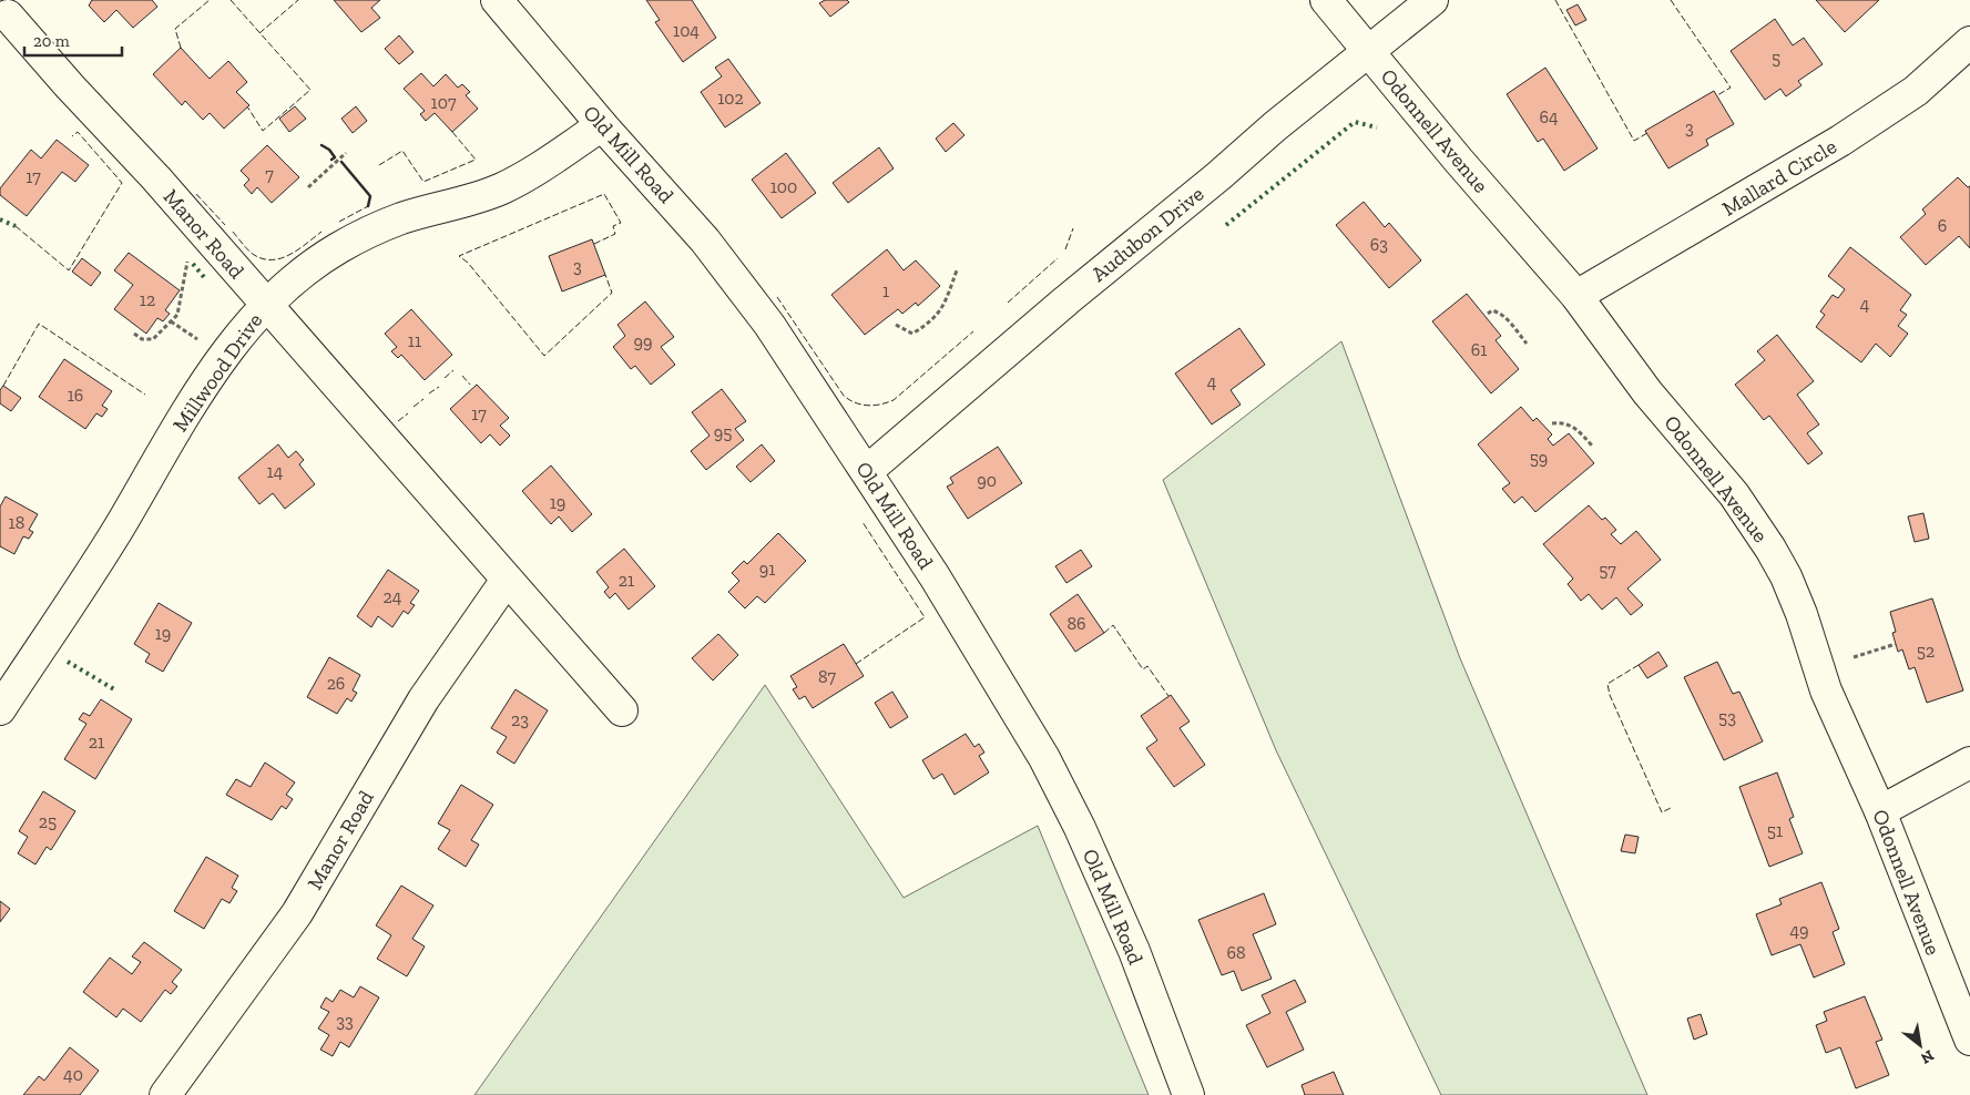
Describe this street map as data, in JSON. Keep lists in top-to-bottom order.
{
  "streets": {
    "street": [
      "Odonnell Avenue",
      "Old Mill Road",
      "Mallard Circle",
      "Manor Road",
      "Audubon Drive",
      "Millwood Drive"
    ]
  },
  "crossings": [
    ["Odonnell Avenue", "Mallard Circle"],
    ["Odonnell Avenue", "Audubon Drive"],
    ["Old Mill Road", "Audubon Drive"],
    ["Old Mill Road", "Millwood Drive"],
    ["Manor Road", "Millwood Drive"]
  ],
  "house_numbers": [
    "104",
    "5",
    "102",
    "107",
    "64",
    "3",
    "7",
    "17",
    "100",
    "6",
    "63",
    "3",
    "1",
    "12",
    "4",
    "11",
    "99",
    "61",
    "4",
    "16",
    "17",
    "95",
    "59",
    "14",
    "90",
    "19",
    "18",
    "91",
    "57",
    "21",
    "24",
    "86",
    "19",
    "52",
    "87",
    "26",
    "53",
    "23",
    "21",
    "25",
    "51",
    "49",
    "68",
    "33",
    "40"
  ],
  "scale_bar": "20 m",
  "north": "bottom right"
}
